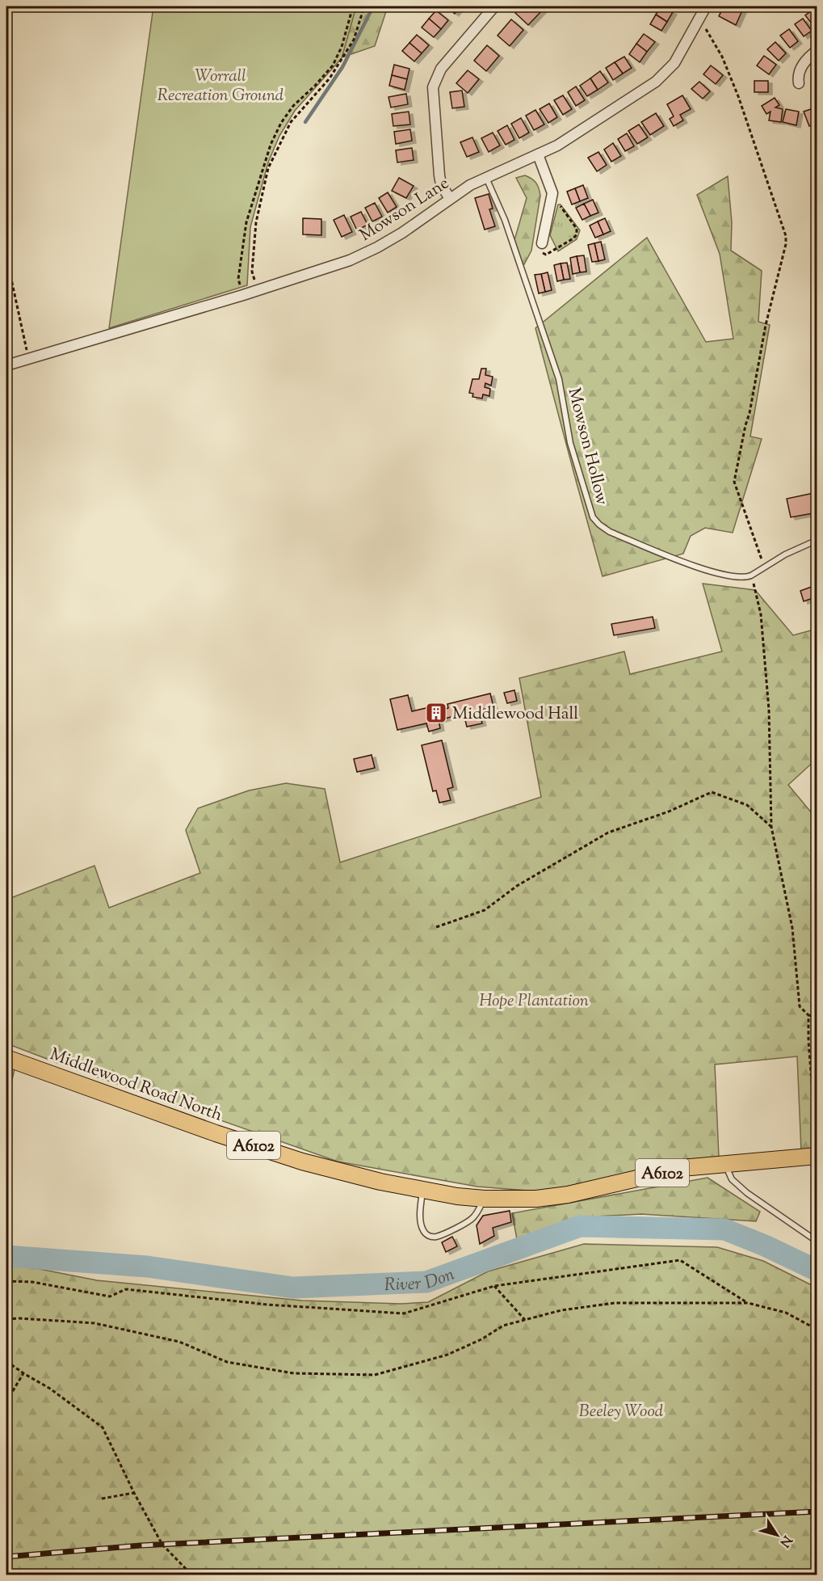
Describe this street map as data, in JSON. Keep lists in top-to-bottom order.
{
  "streets": {
    "main road": ["Middlewood Road North", "A6102"],
    "street": ["Mowson Lane"],
    "lane": ["Mowson Hollow"]
  },
  "crossings": [
    ["Mowson Lane", "Mowson Hollow"],
    ["Middlewood Road North", "A6102"]
  ],
  "water": ["River Don"],
  "parks": ["Worrall Recreation Ground", "Hope Plantation", "Beeley Wood"],
  "places": {
    "building": ["Middlewood Hall"]
  },
  "north": "bottom right"
}
